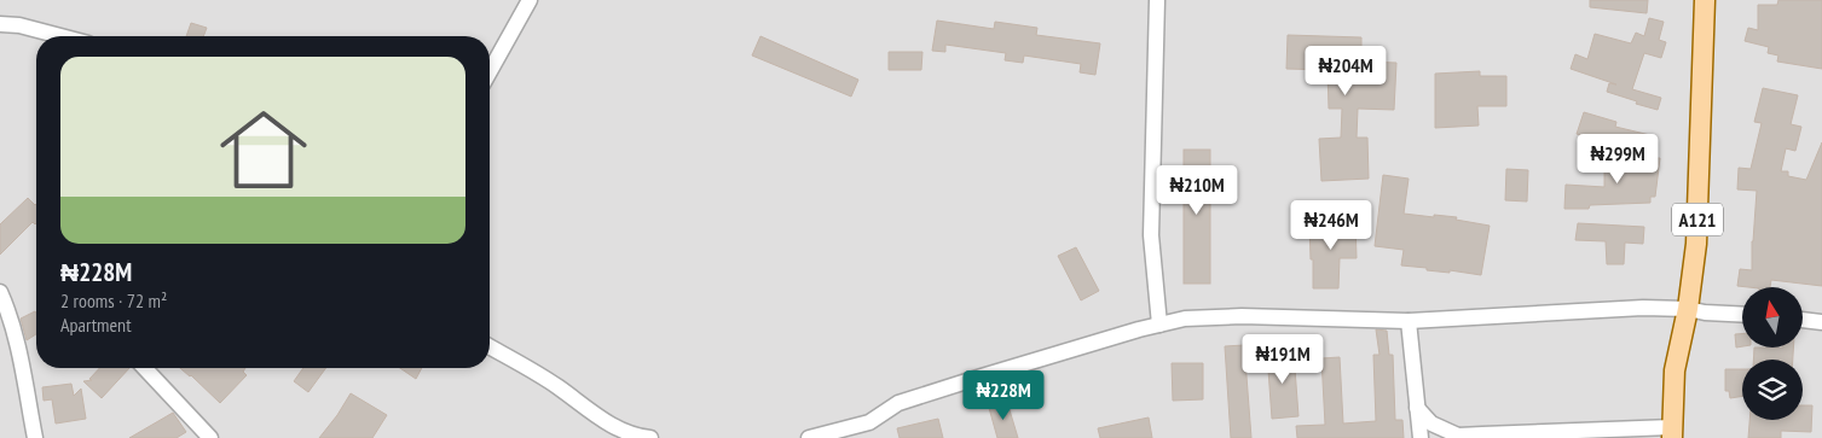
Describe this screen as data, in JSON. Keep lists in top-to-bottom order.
{
  "streets": {
    "main road": ["A121"]
  },
  "north": "top",
  "page": {
    "list": [
      {
        "name": "₦228M",
        "note": "2 rooms · 72 m² · Apartment"
      }
    ],
    "price": [
      "₦204M",
      "₦299M",
      "₦210M",
      "₦246M",
      "₦191M",
      "₦228M"
    ]
  }
}
